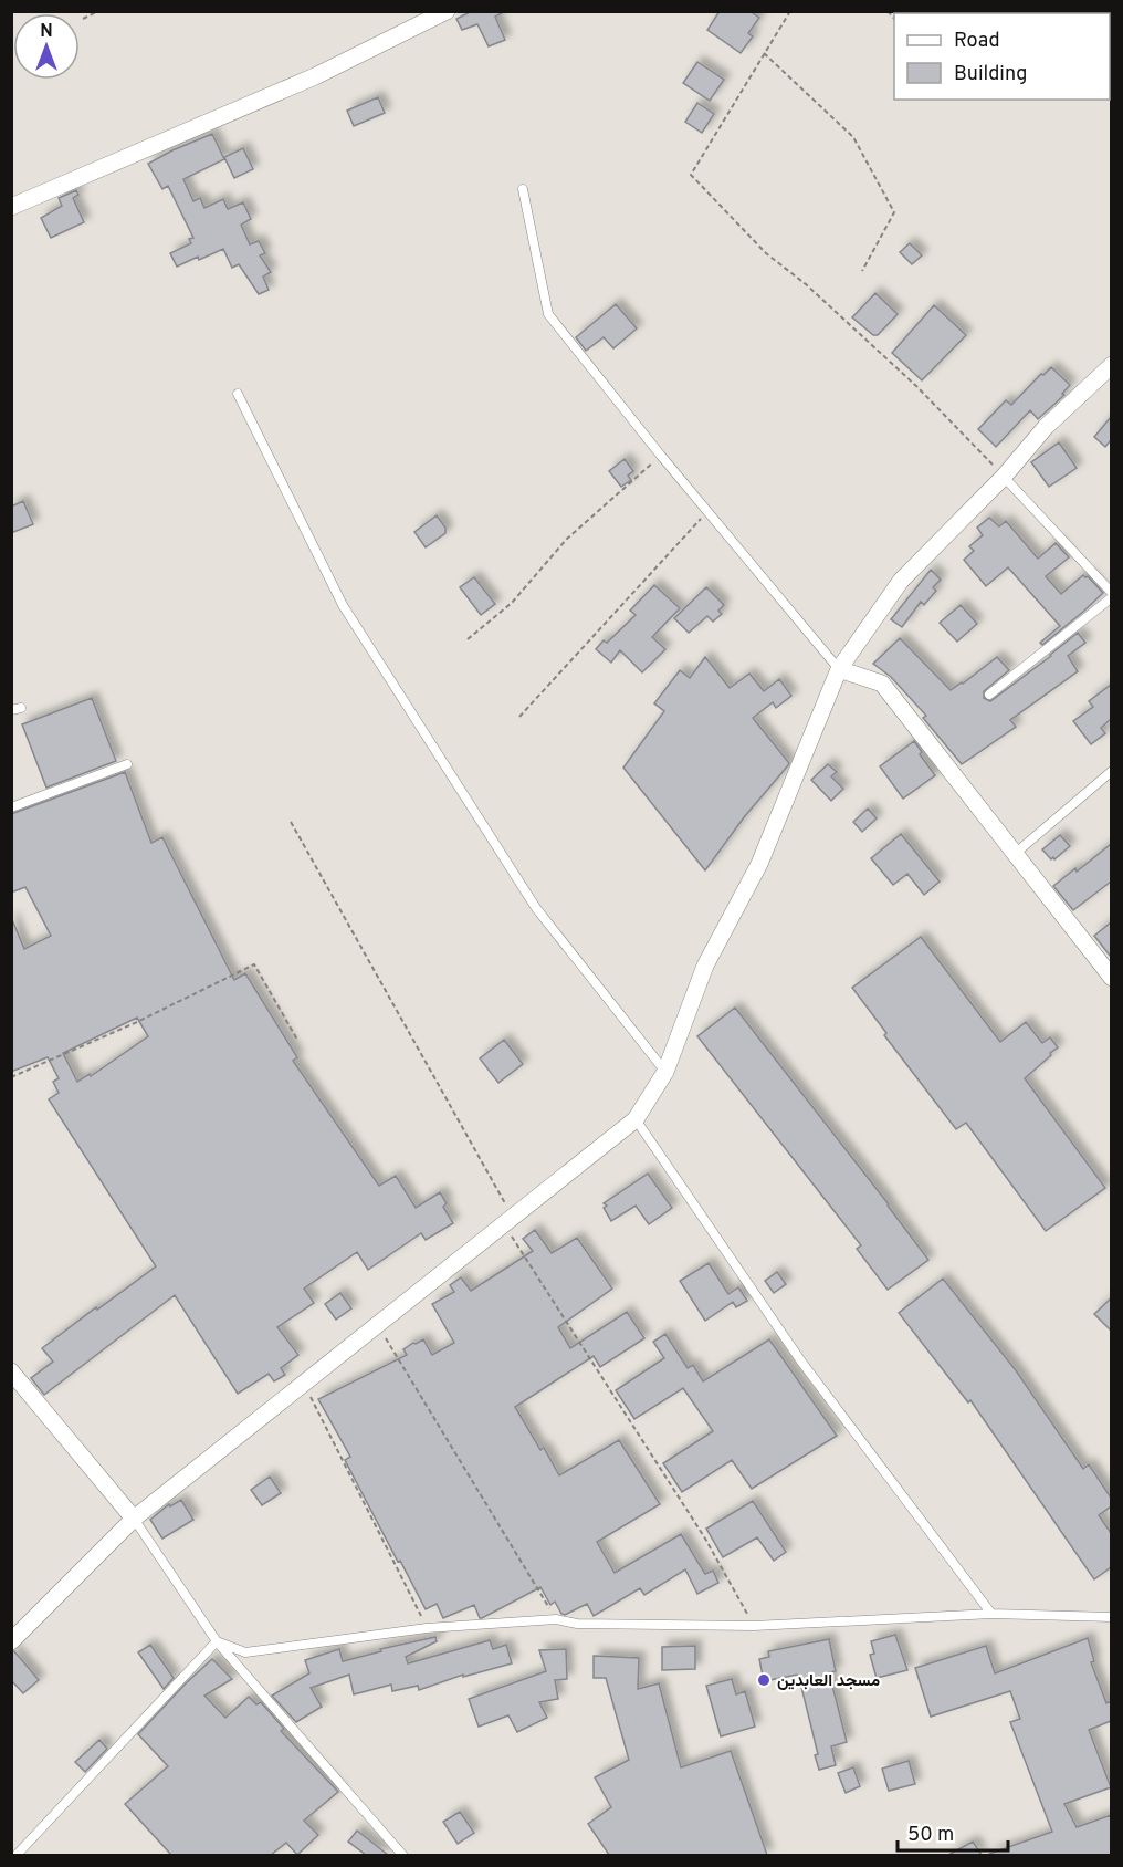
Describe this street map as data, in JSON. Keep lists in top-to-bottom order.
{
  "places": ["مسجد العابدين"],
  "legend": ["Road", "Building"],
  "scale_bar": "50 m",
  "north": "top"
}
